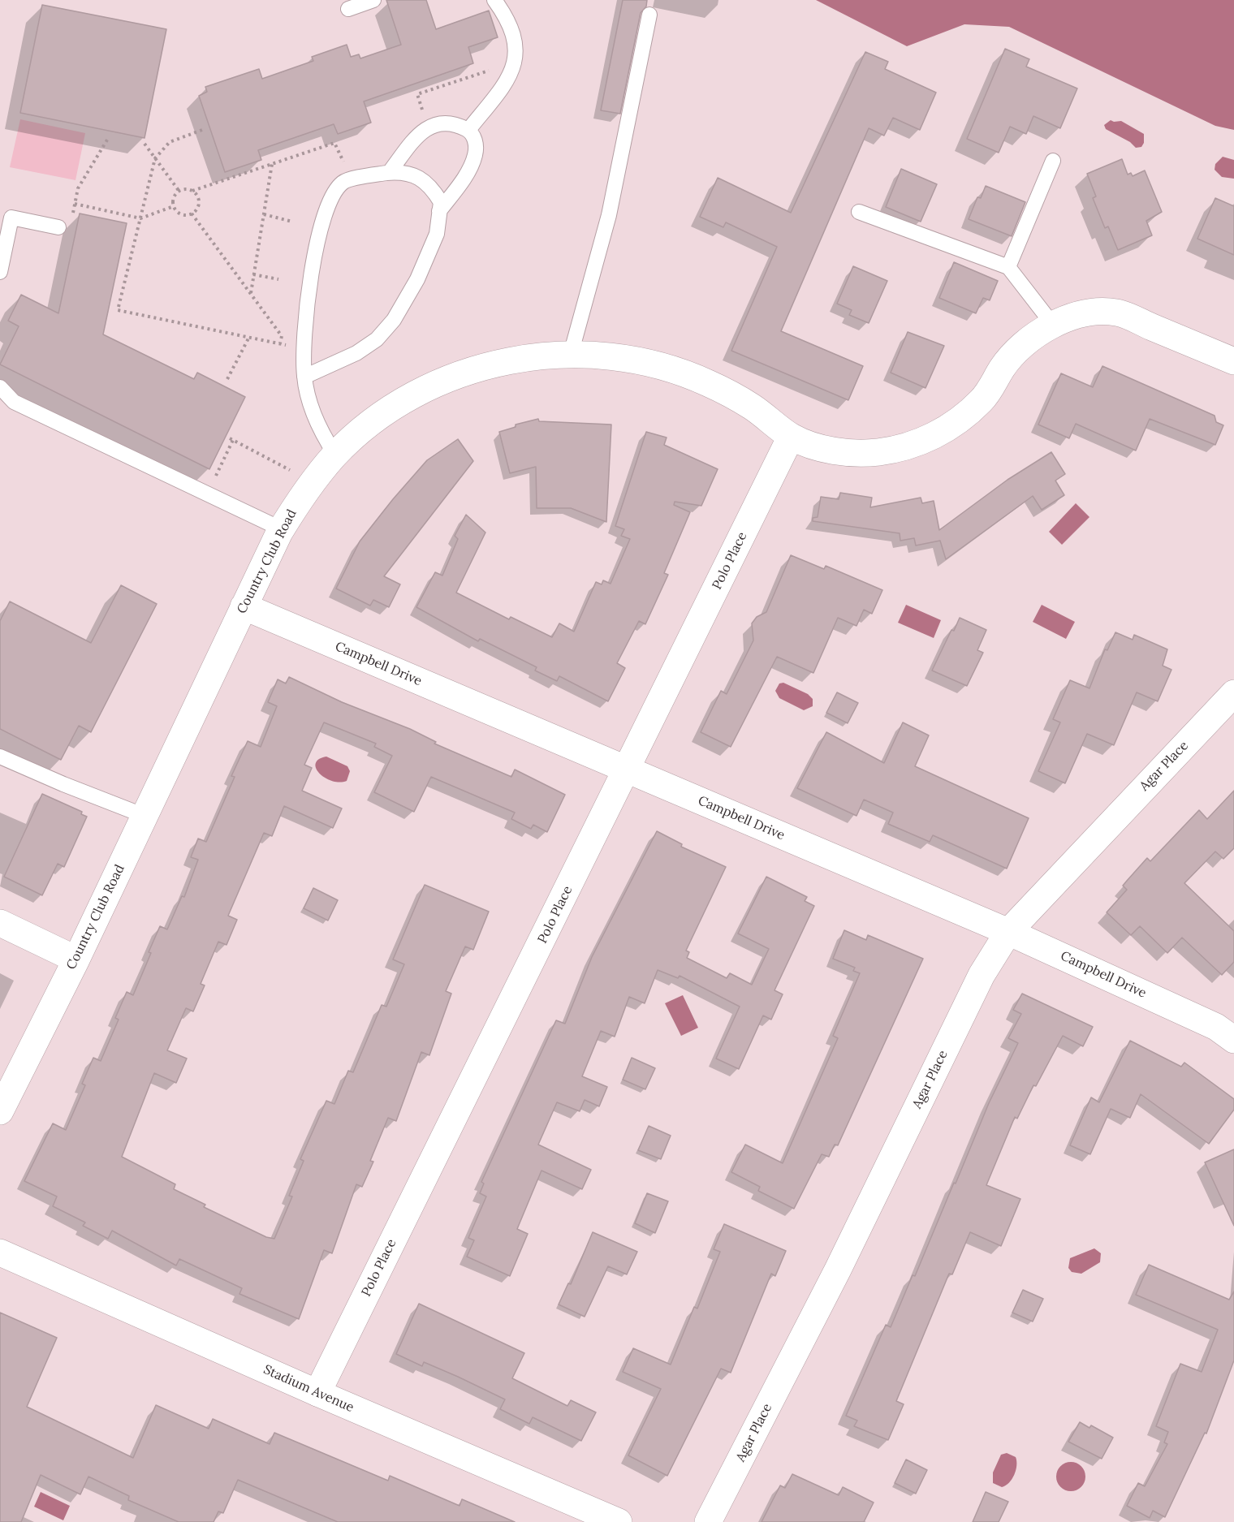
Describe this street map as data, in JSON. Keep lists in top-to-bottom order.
{
  "streets": {
    "street": [
      "Polo Place",
      "Country Club Road",
      "Campbell Drive",
      "Agar Place",
      "Stadium Avenue"
    ]
  },
  "crossings": [
    ["Polo Place", "Country Club Road"],
    ["Polo Place", "Campbell Drive"],
    ["Polo Place", "Stadium Avenue"],
    ["Country Club Road", "Campbell Drive"],
    ["Campbell Drive", "Agar Place"]
  ]
}
